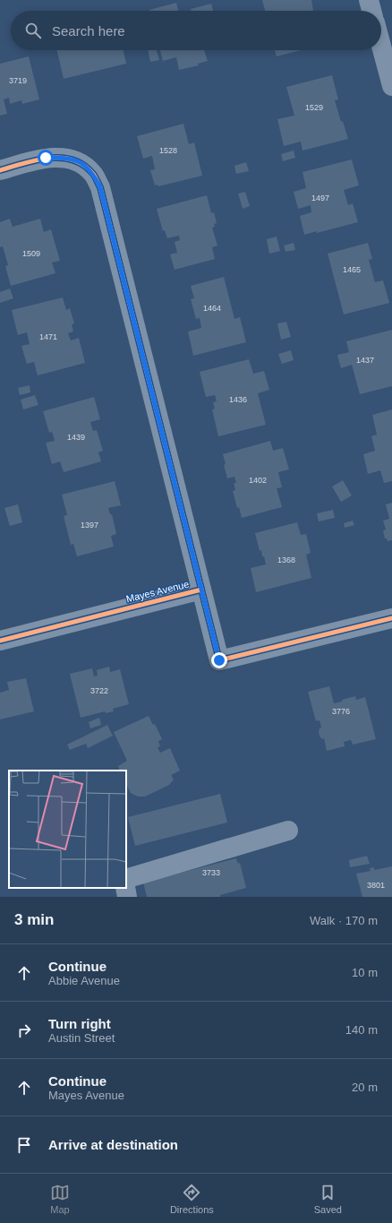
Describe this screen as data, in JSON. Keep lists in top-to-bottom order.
{
  "streets": {
    "street": ["Mayes Avenue"]
  },
  "house_numbers": [
    "3719",
    "1529",
    "1528",
    "1497",
    "1509",
    "1465",
    "1464",
    "1471",
    "1437",
    "1436",
    "1439",
    "1402",
    "1397",
    "1368",
    "3722",
    "3776",
    "3733",
    "3801"
  ],
  "page": {
    "search": "Search here",
    "heading": ["3 min", "Walk · 170 m"],
    "list": [
      ["Continue", "Abbie Avenue", "10 m"],
      ["Turn right", "Austin Street", "140 m"],
      ["Continue", "Mayes Avenue", "20 m"],
      "Arrive at destination"
    ],
    "nav": ["Map", "Directions", "Saved"]
  }
}
